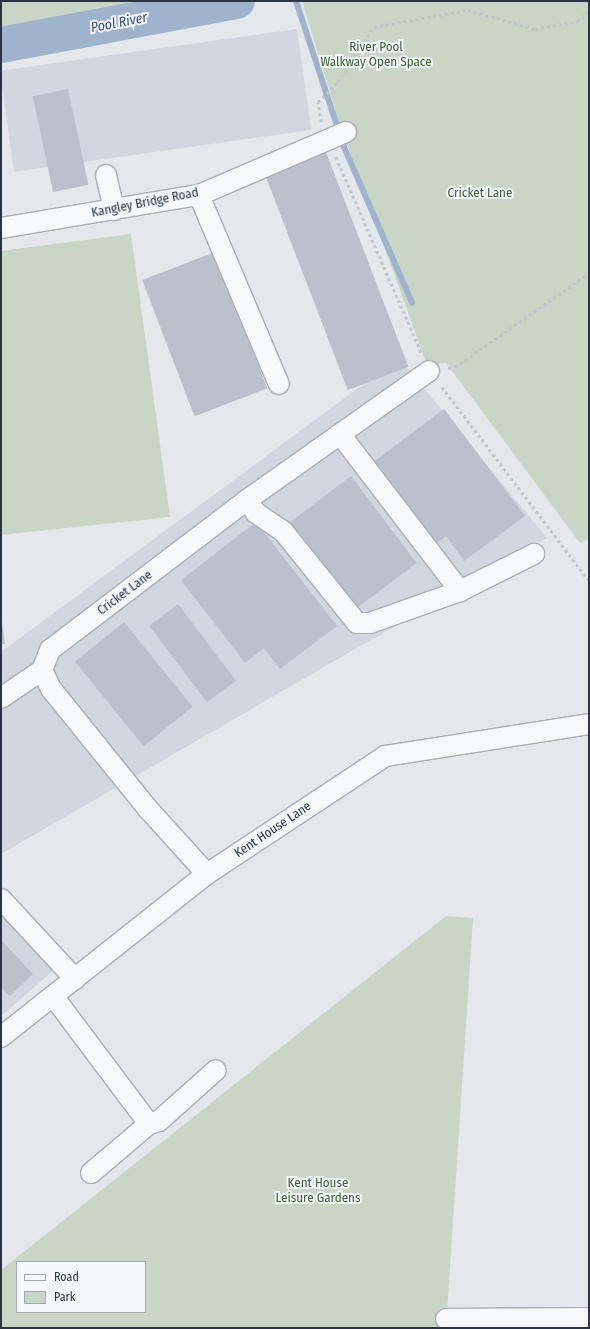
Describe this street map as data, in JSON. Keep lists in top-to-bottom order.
{
  "streets": {
    "street": ["Kangley Bridge Road", "Cricket Lane", "Kent House Lane"]
  },
  "water": ["Pool River"],
  "parks": ["River Pool Walkway Open Space", "Cricket Lane", "Kent House Leisure Gardens"],
  "legend": ["Road", "Park"]
}
